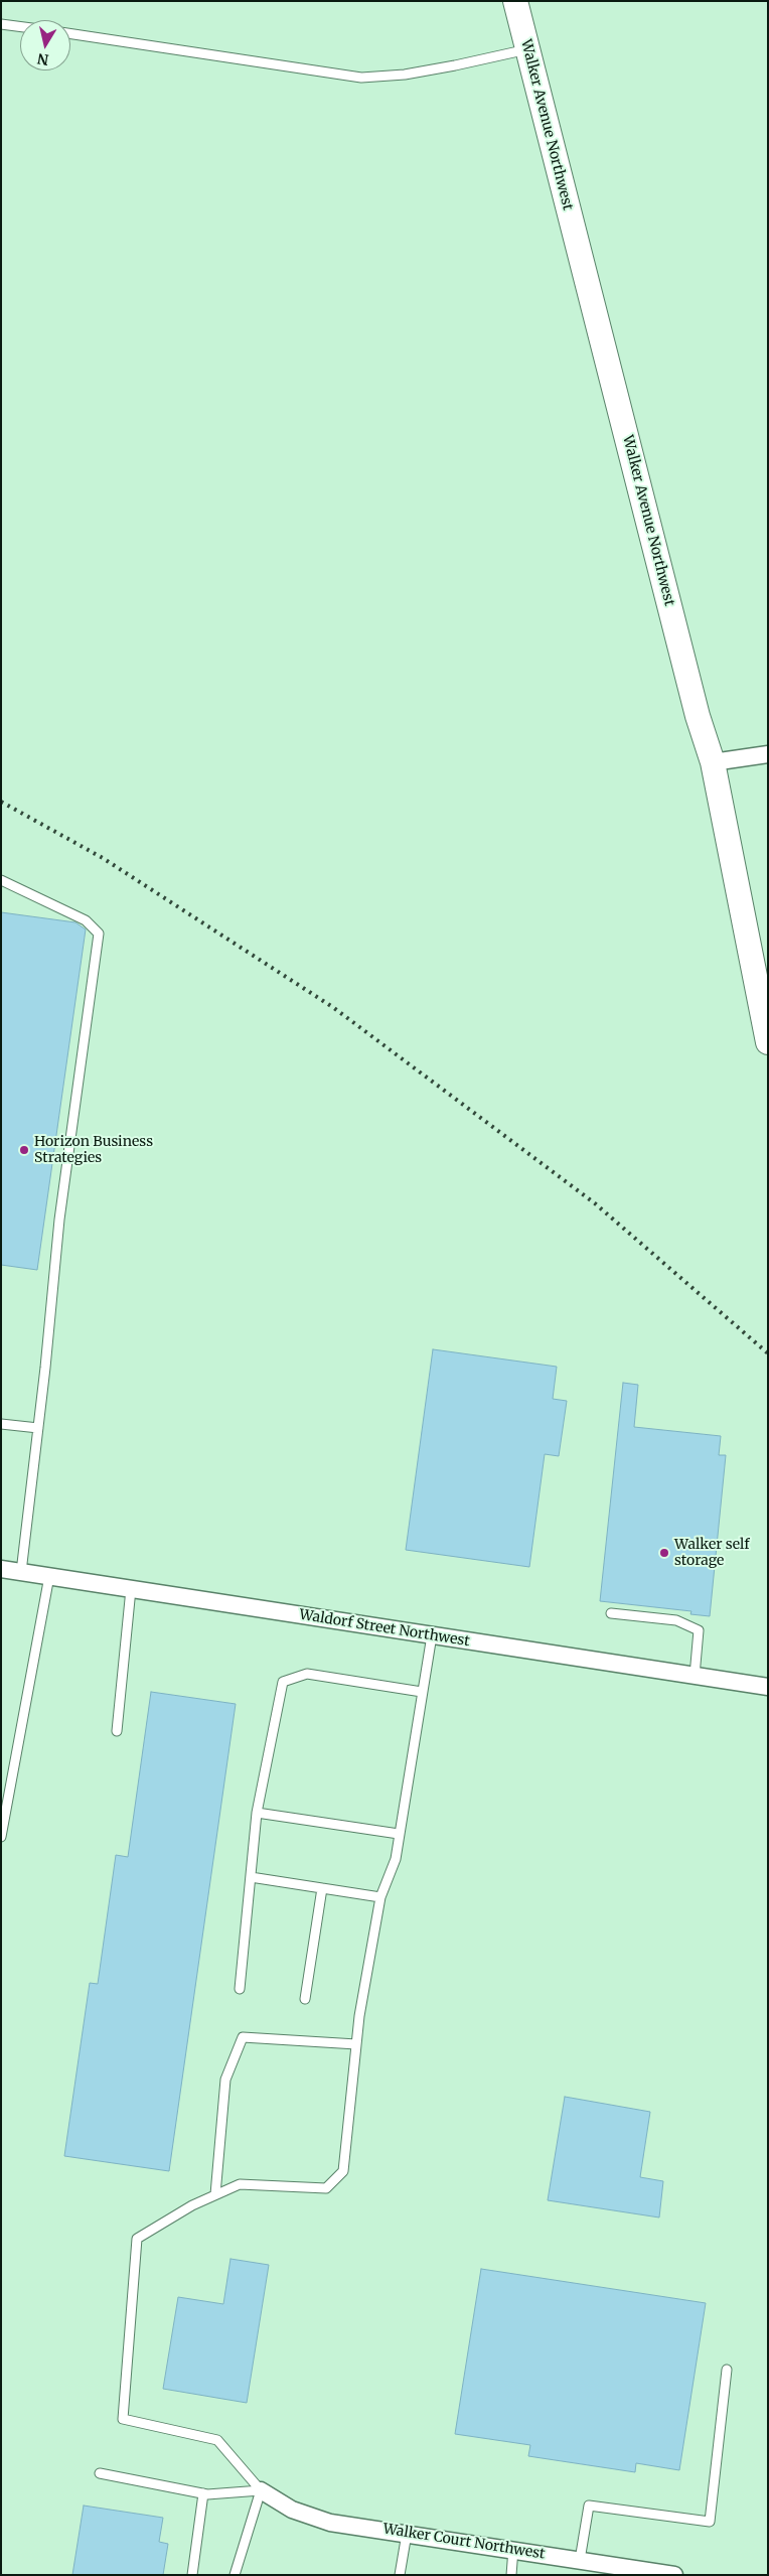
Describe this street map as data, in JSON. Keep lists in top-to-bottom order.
{
  "streets": {
    "main road": ["Walker Avenue Northwest"],
    "street": ["Waldorf Street Northwest", "Walker Court Northwest"]
  },
  "places": ["Horizon Business Strategies", "Walker self storage"],
  "north": "bottom"
}
